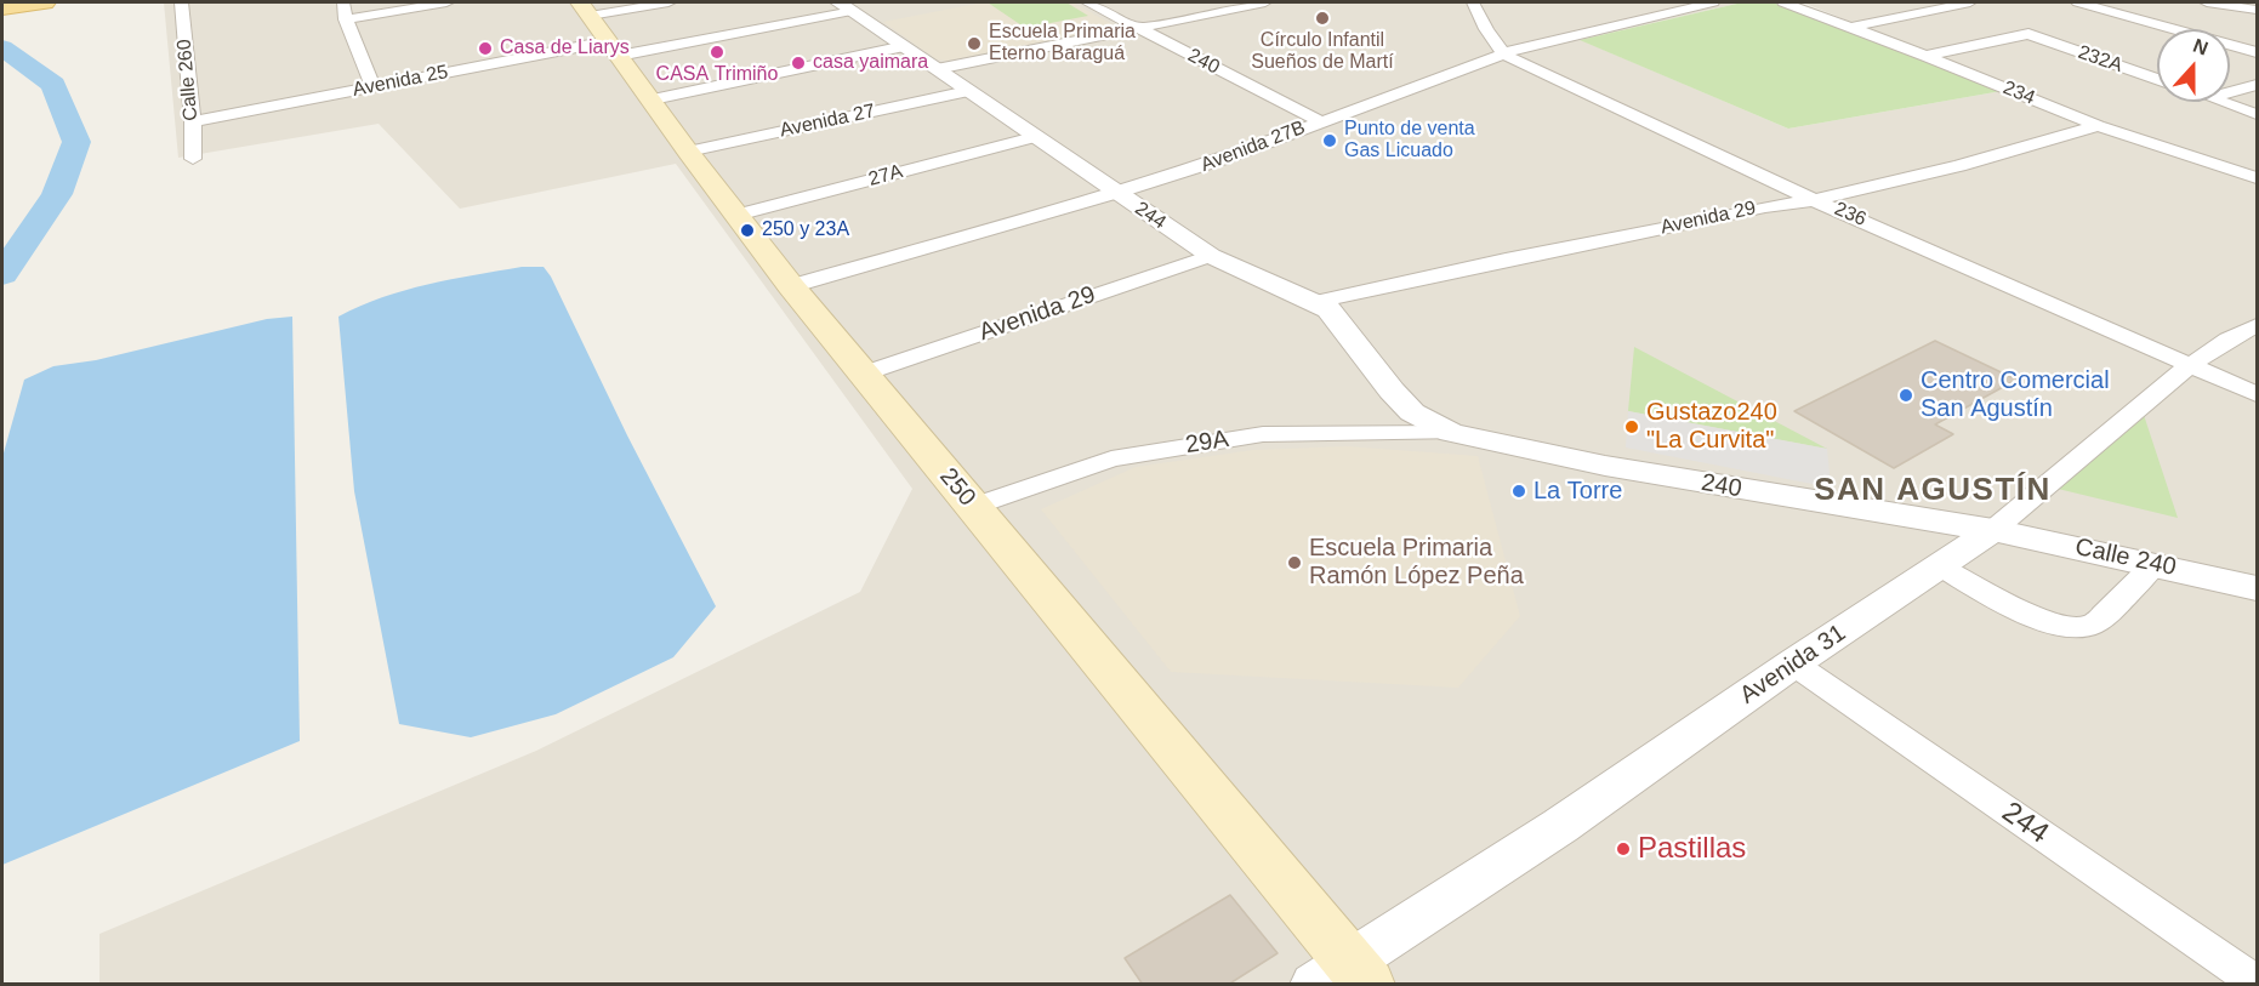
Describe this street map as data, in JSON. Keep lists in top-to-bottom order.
{
  "streets": {
    "main road": ["250"],
    "street": [
      "232A",
      "240",
      "Calle 260",
      "Avenida 25",
      "234",
      "Avenida 27",
      "Avenida 27B",
      "27A",
      "236",
      "244",
      "Avenida 29",
      "29A",
      "Calle 240",
      "Avenida 31"
    ]
  },
  "crossings": [
    ["232A", "234"],
    ["240", "Avenida 27B"],
    ["240", "244"],
    ["240", "29A"],
    ["240", "Calle 240"],
    ["240", "Avenida 31"],
    ["Calle 260", "Avenida 25"],
    ["Avenida 25", "244"],
    ["Avenida 25", "250"],
    ["234", "Avenida 29"],
    ["Avenida 27", "244"],
    ["Avenida 27", "250"],
    ["Avenida 27B", "236"],
    ["Avenida 27B", "244"],
    ["Avenida 27B", "250"],
    ["27A", "244"],
    ["27A", "250"],
    ["236", "Avenida 29"],
    ["236", "Avenida 31"],
    ["244", "Avenida 29"],
    ["244", "29A"],
    ["244", "Avenida 31"],
    ["Avenida 29", "250"],
    ["29A", "250"],
    ["250", "Avenida 31"],
    ["Calle 240", "Avenida 31"]
  ],
  "districts": ["SAN AGUSTÍN"],
  "places": [
    "Círculo Infantil Sueños de Martí",
    "Escuela Primaria Eterno Baraguá",
    "Casa de Liarys",
    "CASA Trimiño",
    "casa yaimara",
    "Punto de venta Gas Licuado",
    "250 y 23A",
    "Centro Comercial San Agustín",
    "Gustazo240 \"La Curvita\"",
    "La Torre",
    "Escuela Primaria Ramón López Peña",
    "Pastillas"
  ],
  "north": "top"
}
